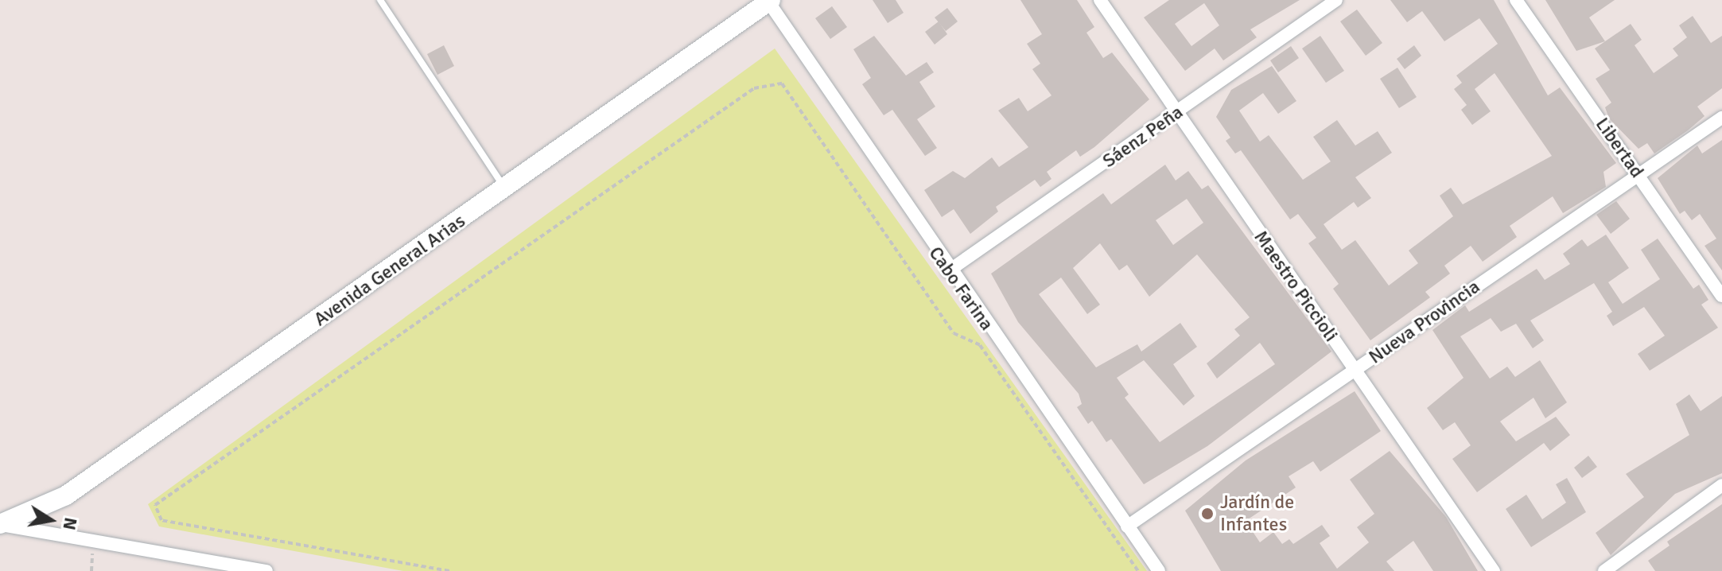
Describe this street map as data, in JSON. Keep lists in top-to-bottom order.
{
  "streets": {
    "main road": ["Avenida General Arias"],
    "street": [
      "Sáenz Peña",
      "Libertad",
      "Maestro Piccioli",
      "Cabo Farina",
      "Nueva Provincia"
    ]
  },
  "crossings": [
    ["Sáenz Peña", "Maestro Piccioli"],
    ["Sáenz Peña", "Cabo Farina"],
    ["Libertad", "Nueva Provincia"],
    ["Avenida General Arias", "Cabo Farina"],
    ["Maestro Piccioli", "Nueva Provincia"],
    ["Cabo Farina", "Nueva Provincia"]
  ],
  "places": ["Jardín de Infantes"],
  "north": "right"
}
